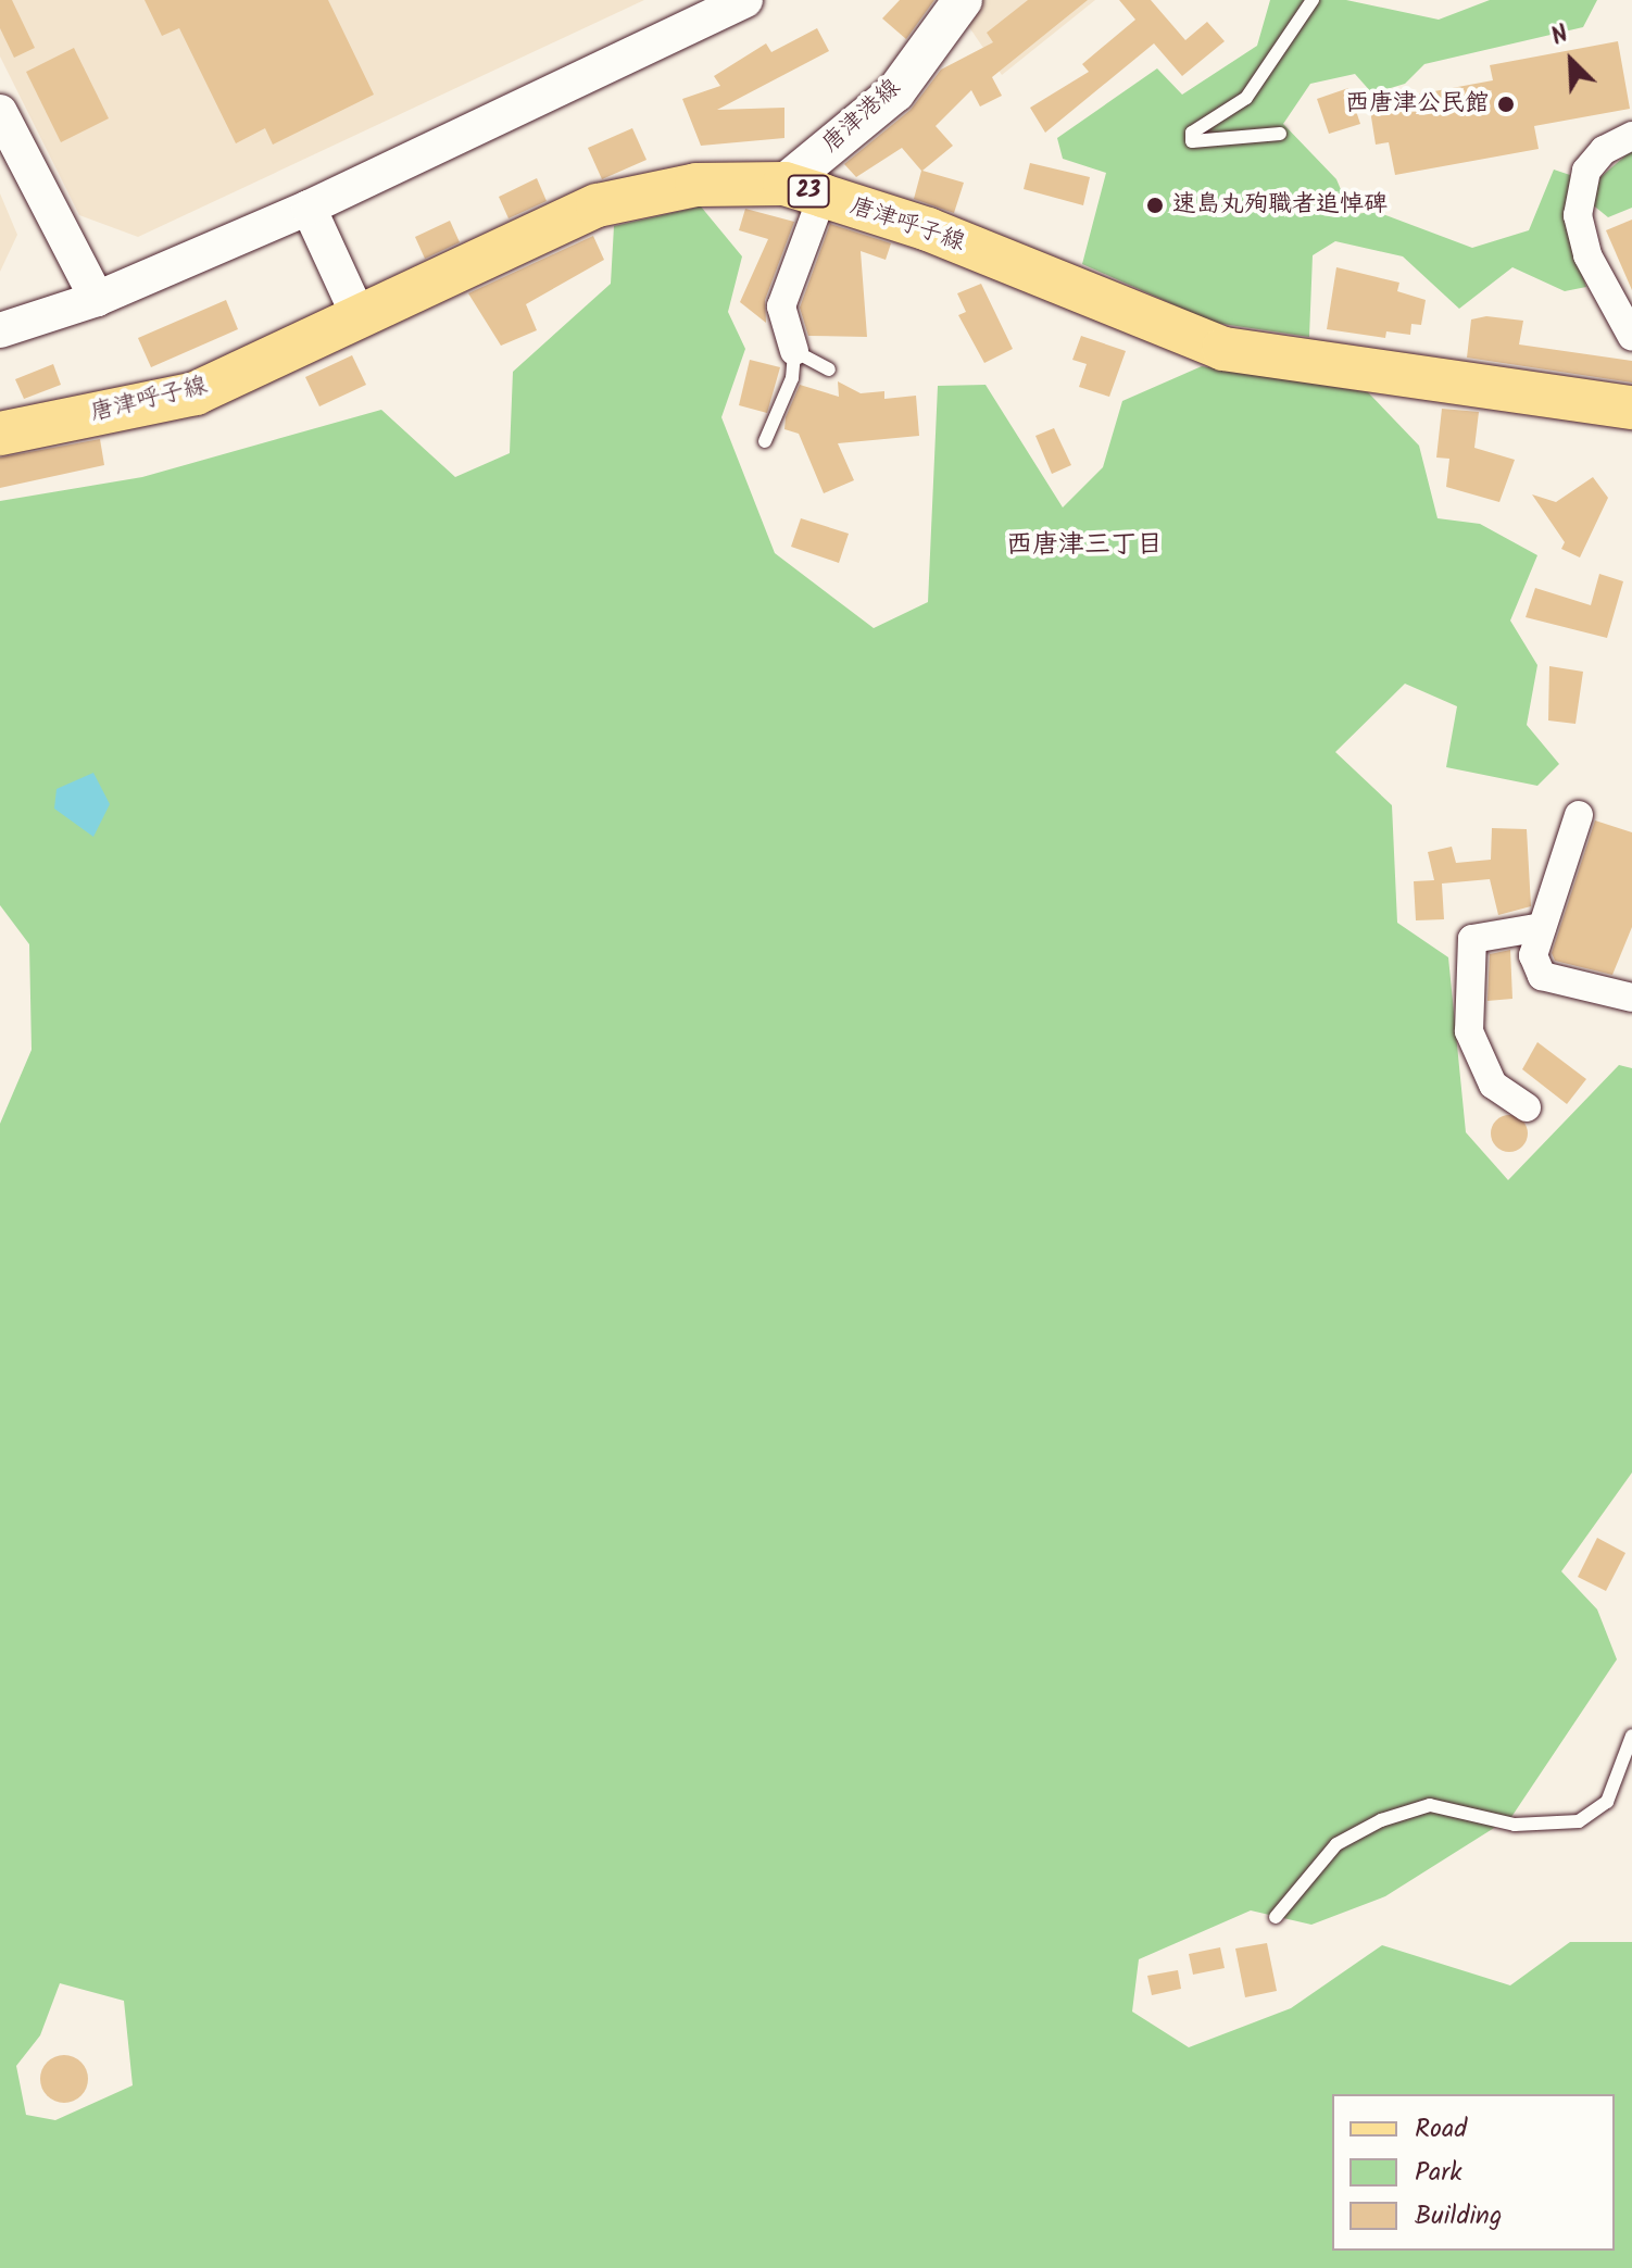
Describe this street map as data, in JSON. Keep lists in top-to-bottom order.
{
  "streets": {
    "main road": ["唐津港線", "23", "唐津呼子線"]
  },
  "crossings": [
    ["唐津港線", "唐津呼子線"]
  ],
  "districts": ["西唐津三丁目"],
  "places": ["西唐津公民館", "速島丸殉職者追悼碑"],
  "legend": ["Road", "Park", "Building"],
  "north": "top left"
}
